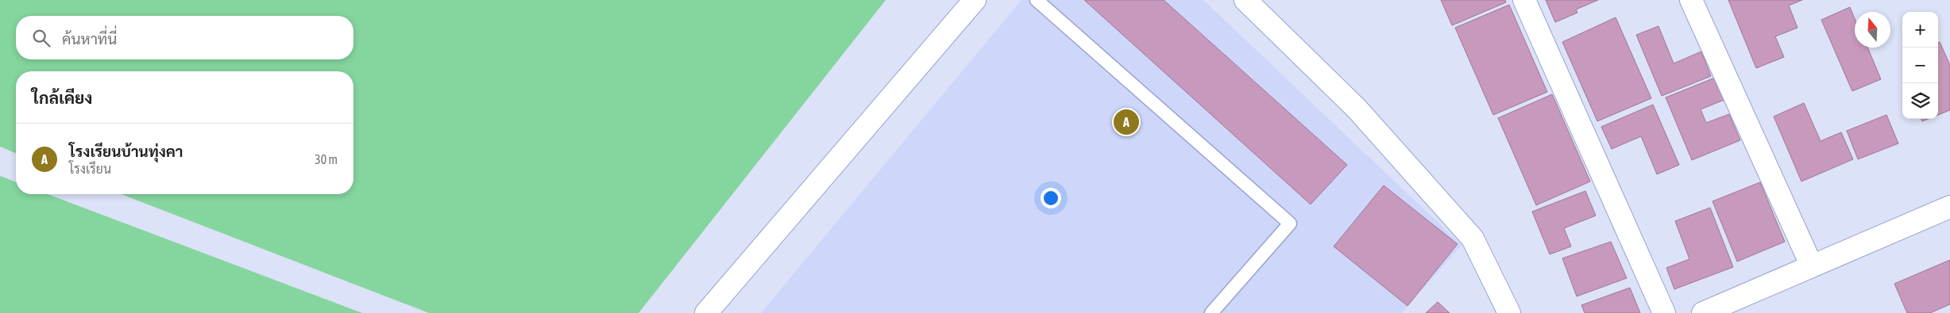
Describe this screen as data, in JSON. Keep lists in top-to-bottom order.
{
  "north": "top",
  "page": {
    "map_buttons": ["+", "−"],
    "search": "ค้นหาที่นี่",
    "heading": "ใกล้เคียง",
    "pins": "A",
    "list": [
      {
        "mark": "A",
        "name": "โรงเรียนบ้านทุ่งคา",
        "note": "โรงเรียน",
        "value": "30 m"
      }
    ]
  }
}
